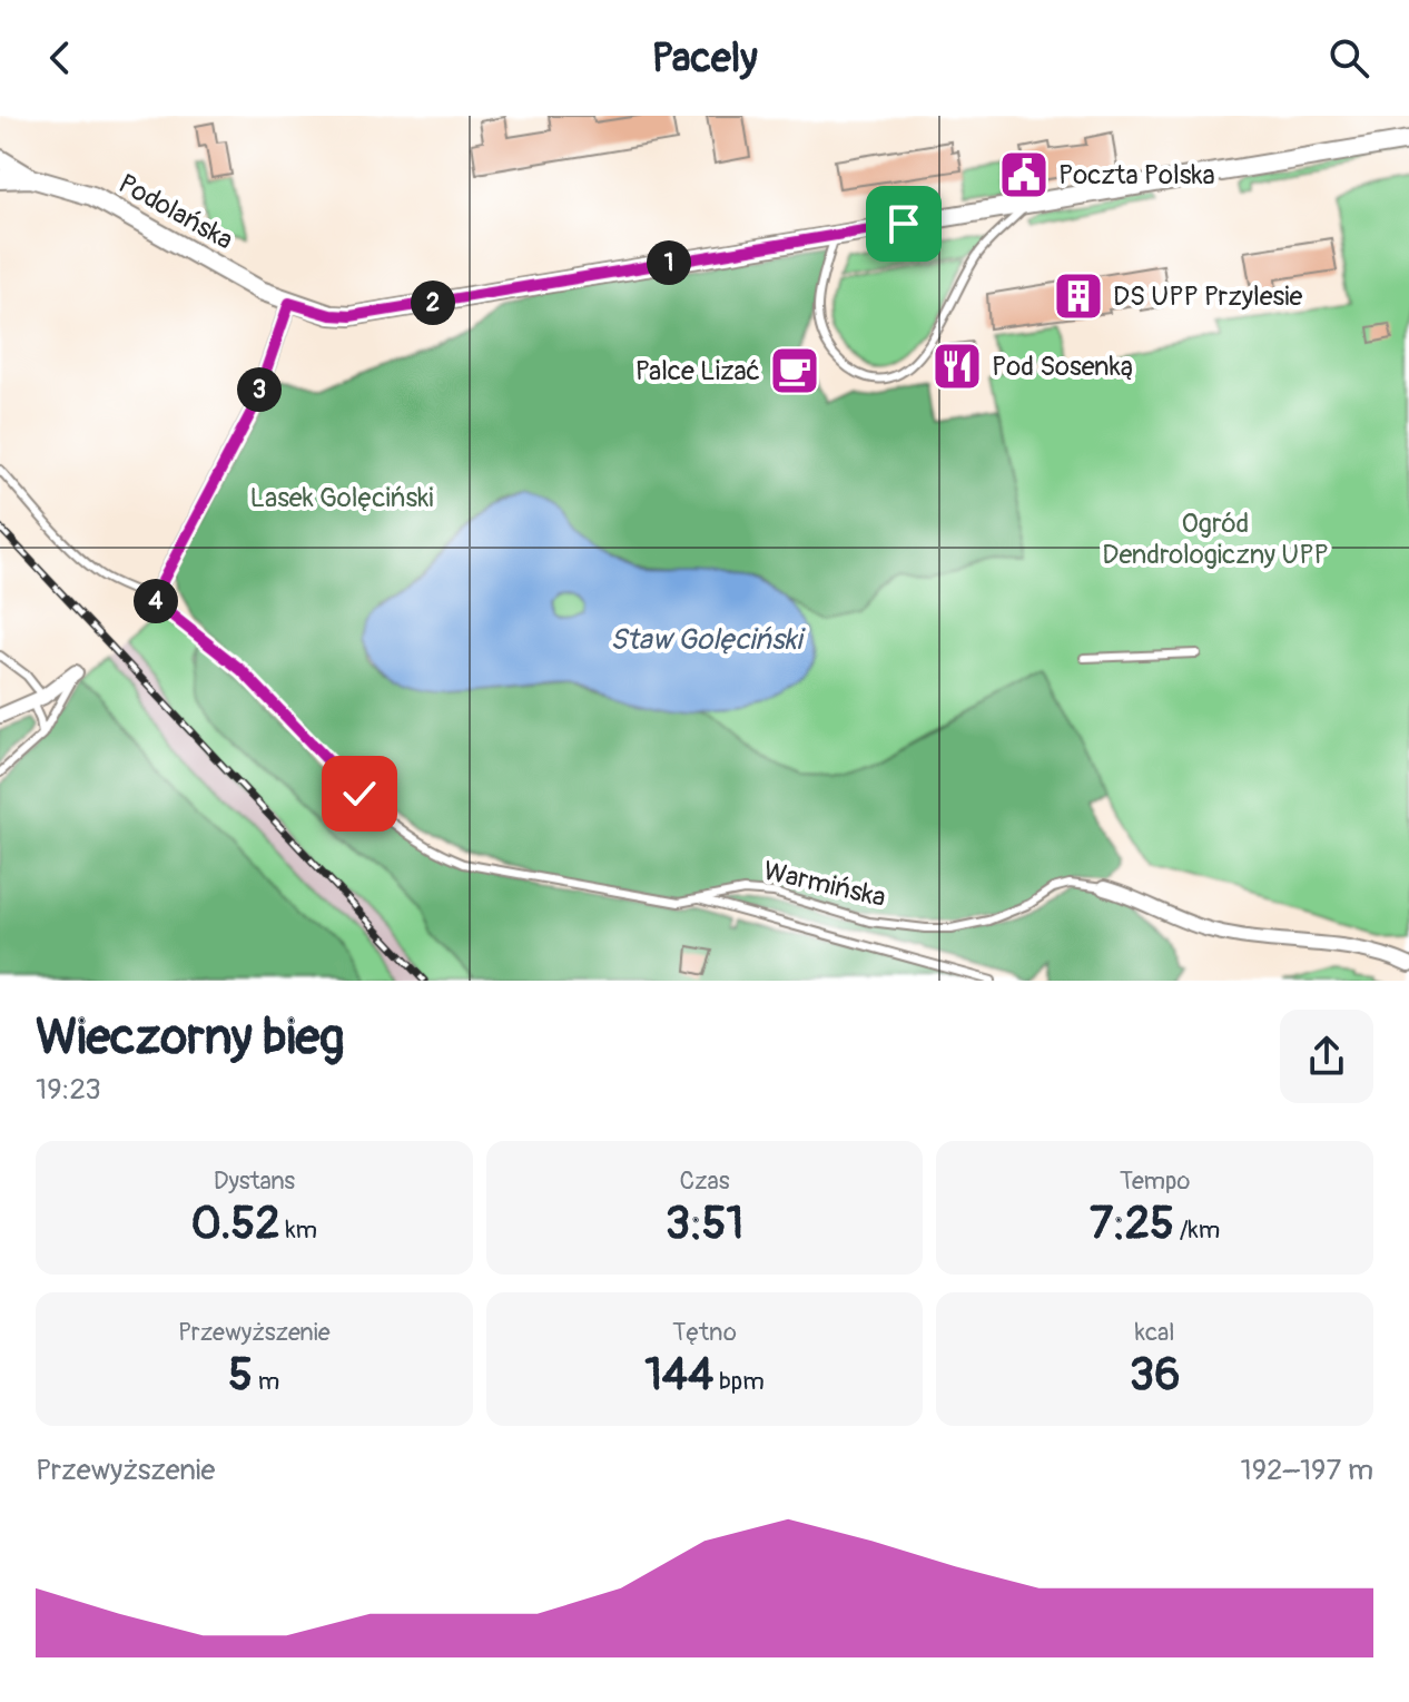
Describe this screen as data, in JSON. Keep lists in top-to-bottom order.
{
  "streets": {
    "street": ["Podolańska", "Warmińska"]
  },
  "water": ["Staw Golęciński"],
  "parks": ["Lasek Golęciński", "Ogród Dendrologiczny UPP"],
  "places": {
    "public building": ["Poczta Polska"],
    "building": ["DS UPP Przylesie"],
    "restaurant": ["Pod Sosenką"],
    "cafe": ["Palce Lizać"]
  },
  "page": {
    "header": "Pacely",
    "pins": [
      "1",
      "2",
      "3",
      "4"
    ],
    "heading": ["Wieczorny bieg", "19:23"],
    "stats": [
      ["Dystans", "0.52 km"],
      ["Czas", "3:51"],
      ["Tempo", "7:25 /km"],
      ["Przewyższenie", "5 m"],
      ["Tętno", "144 bpm"],
      ["kcal", "36"]
    ],
    "chart": ["Przewyższenie", "192–197 m"]
  }
}
